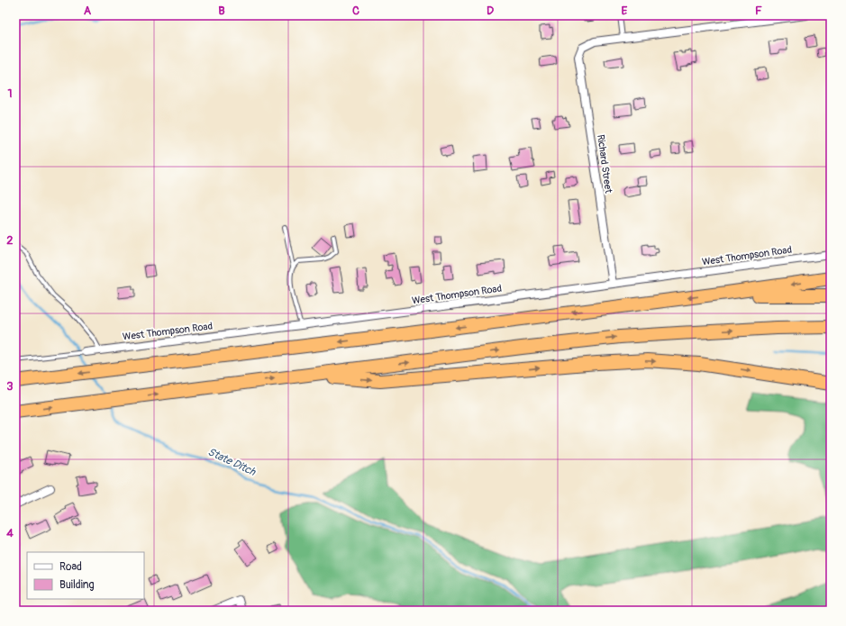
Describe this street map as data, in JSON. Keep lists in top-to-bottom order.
{
  "streets": {
    "street": ["Richard Street", "West Thompson Road"]
  },
  "crossings": [
    ["Richard Street", "West Thompson Road"]
  ],
  "water": ["State Ditch"],
  "legend": ["Road", "Building"],
  "grid": {
    "columns": [
      "A",
      "B",
      "C",
      "D",
      "E",
      "F"
    ],
    "rows": [
      "1",
      "2",
      "3",
      "4"
    ]
  }
}
